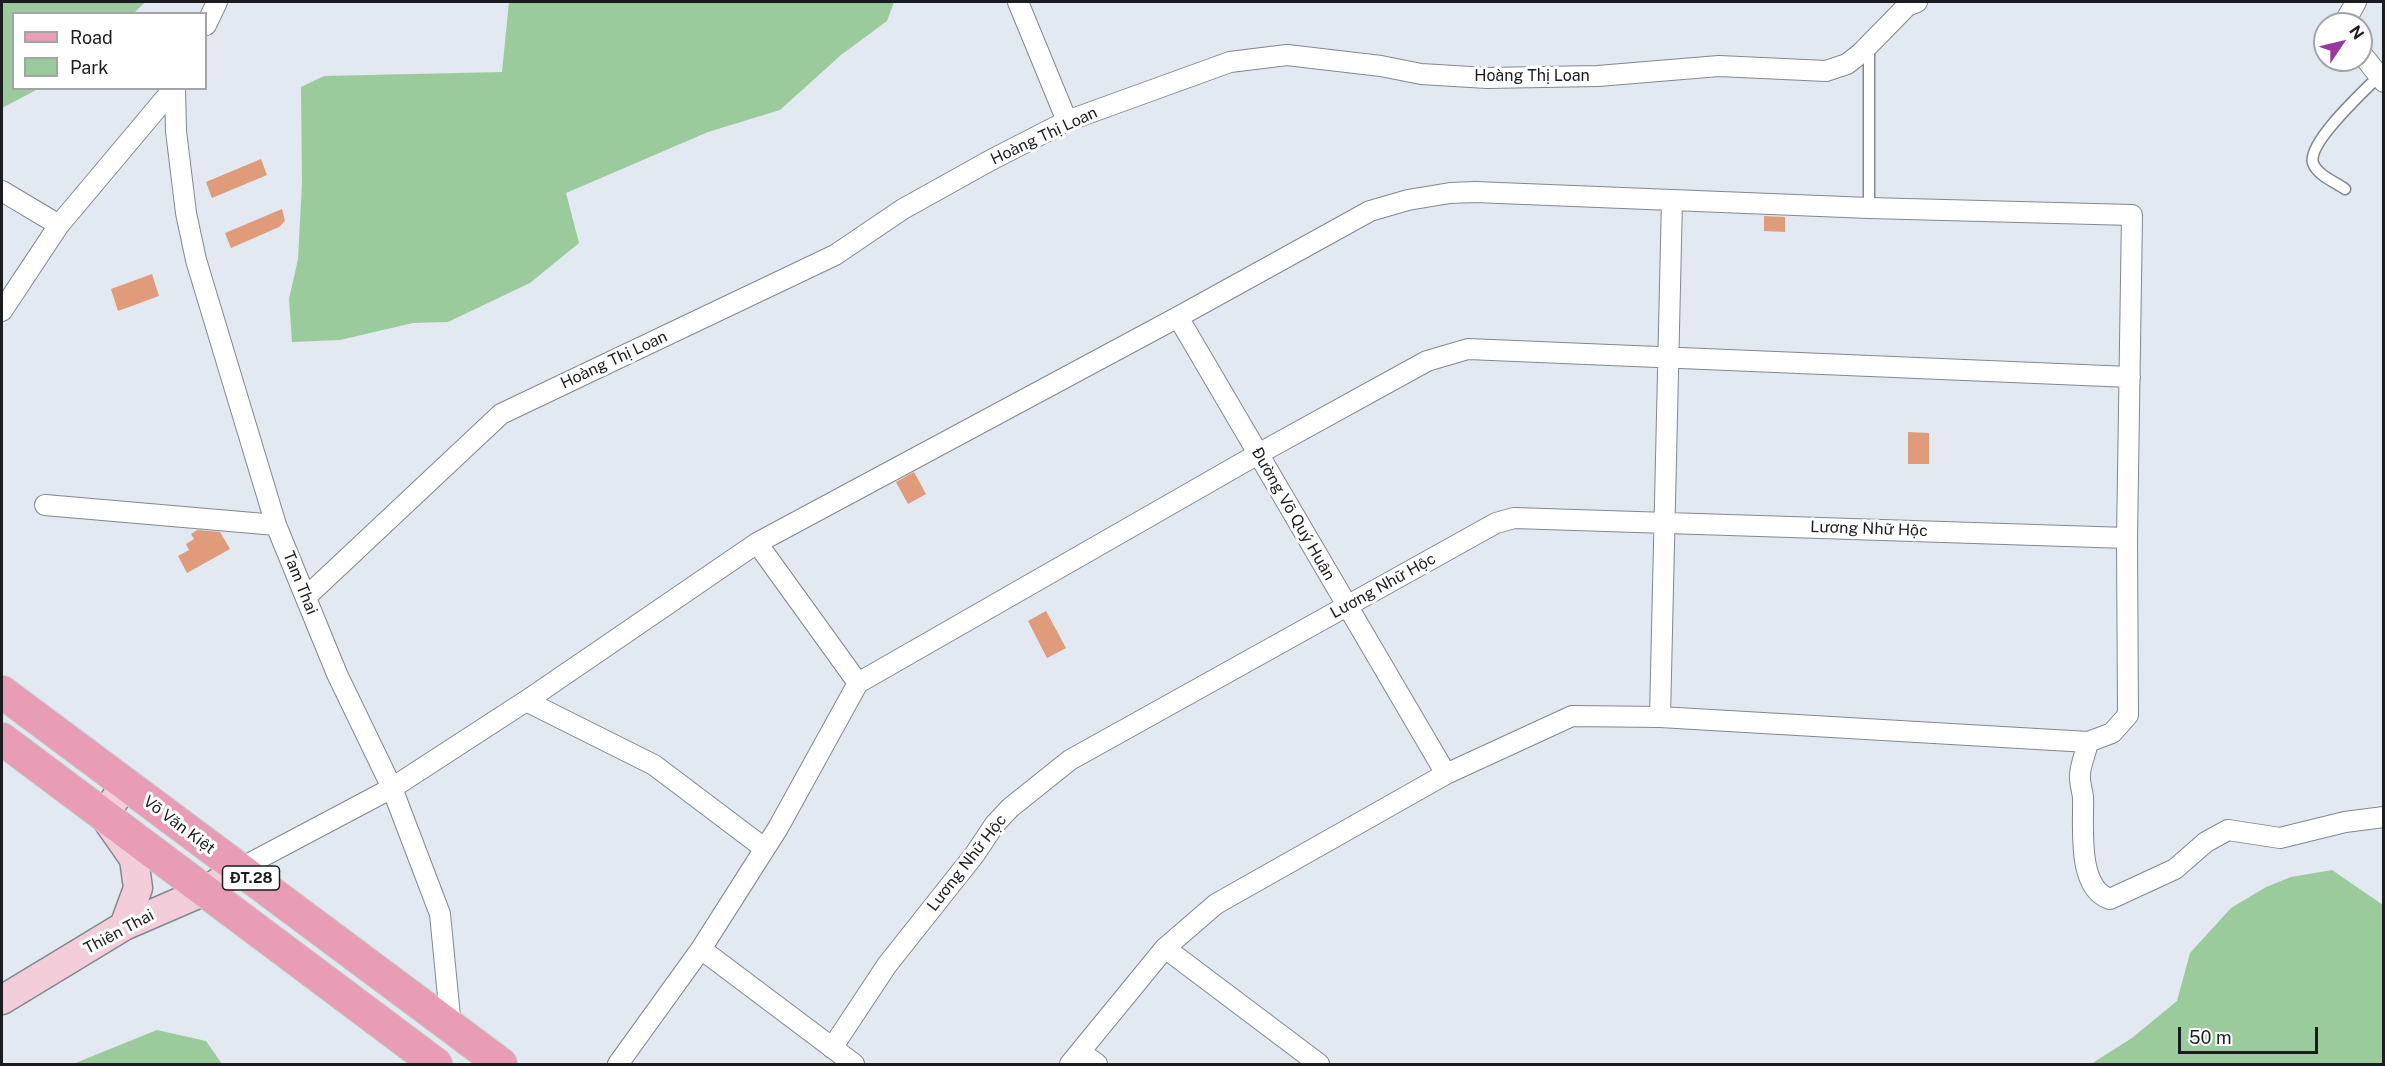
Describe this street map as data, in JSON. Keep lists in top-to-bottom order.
{
  "streets": {
    "main road": ["Võ Văn Kiệt", "ĐT.28"],
    "street": [
      "Hoàng Thị Loan",
      "Đường Võ Quý Huân",
      "Lương Nhữ Hộc",
      "Tam Thai",
      "Thiên Thai"
    ]
  },
  "crossings": [
    ["Hoàng Thị Loan", "Tam Thai"],
    ["Đường Võ Quý Huân", "Lương Nhữ Hộc"],
    ["Tam Thai", "Võ Văn Kiệt"],
    ["Tam Thai", "ĐT.28"],
    ["Võ Văn Kiệt", "Thiên Thai"],
    ["ĐT.28", "Thiên Thai"]
  ],
  "legend": ["Road", "Park"],
  "scale_bar": "50 m",
  "north": "top right"
}
